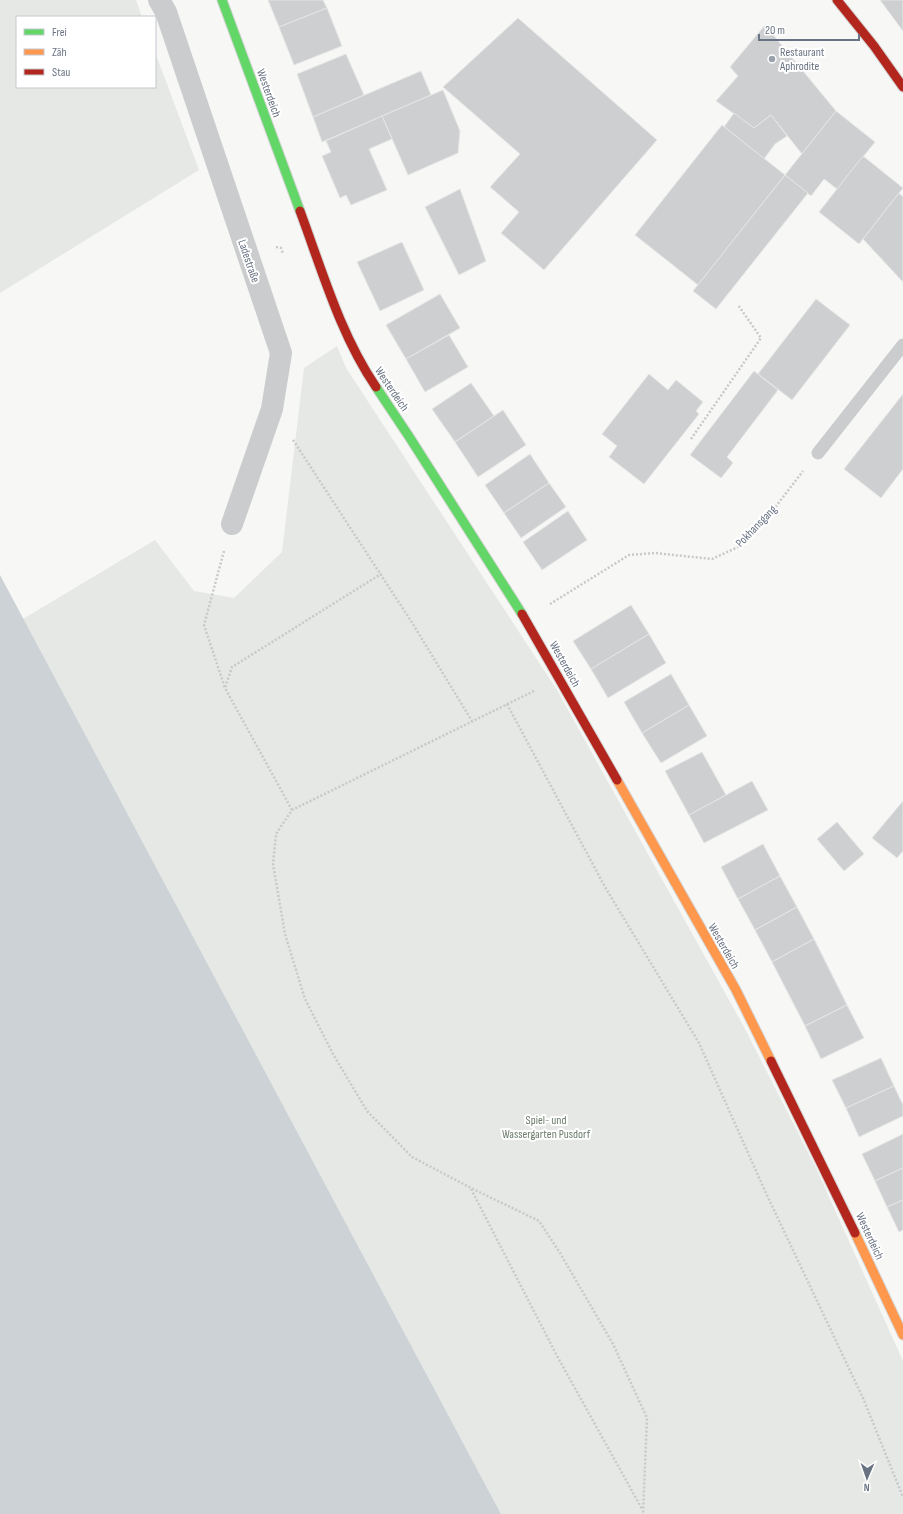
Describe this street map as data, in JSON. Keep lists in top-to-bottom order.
{
  "streets": {
    "street": ["Westerdeich", "Ladestraße"],
    "path": ["Pokhansgang"]
  },
  "parks": ["Spiel- und Wassergarten Pusdorf"],
  "places": ["Restaurant Aphrodite"],
  "legend": ["Frei", "Zäh", "Stau"],
  "scale_bar": "20 m",
  "north": "bottom"
}
